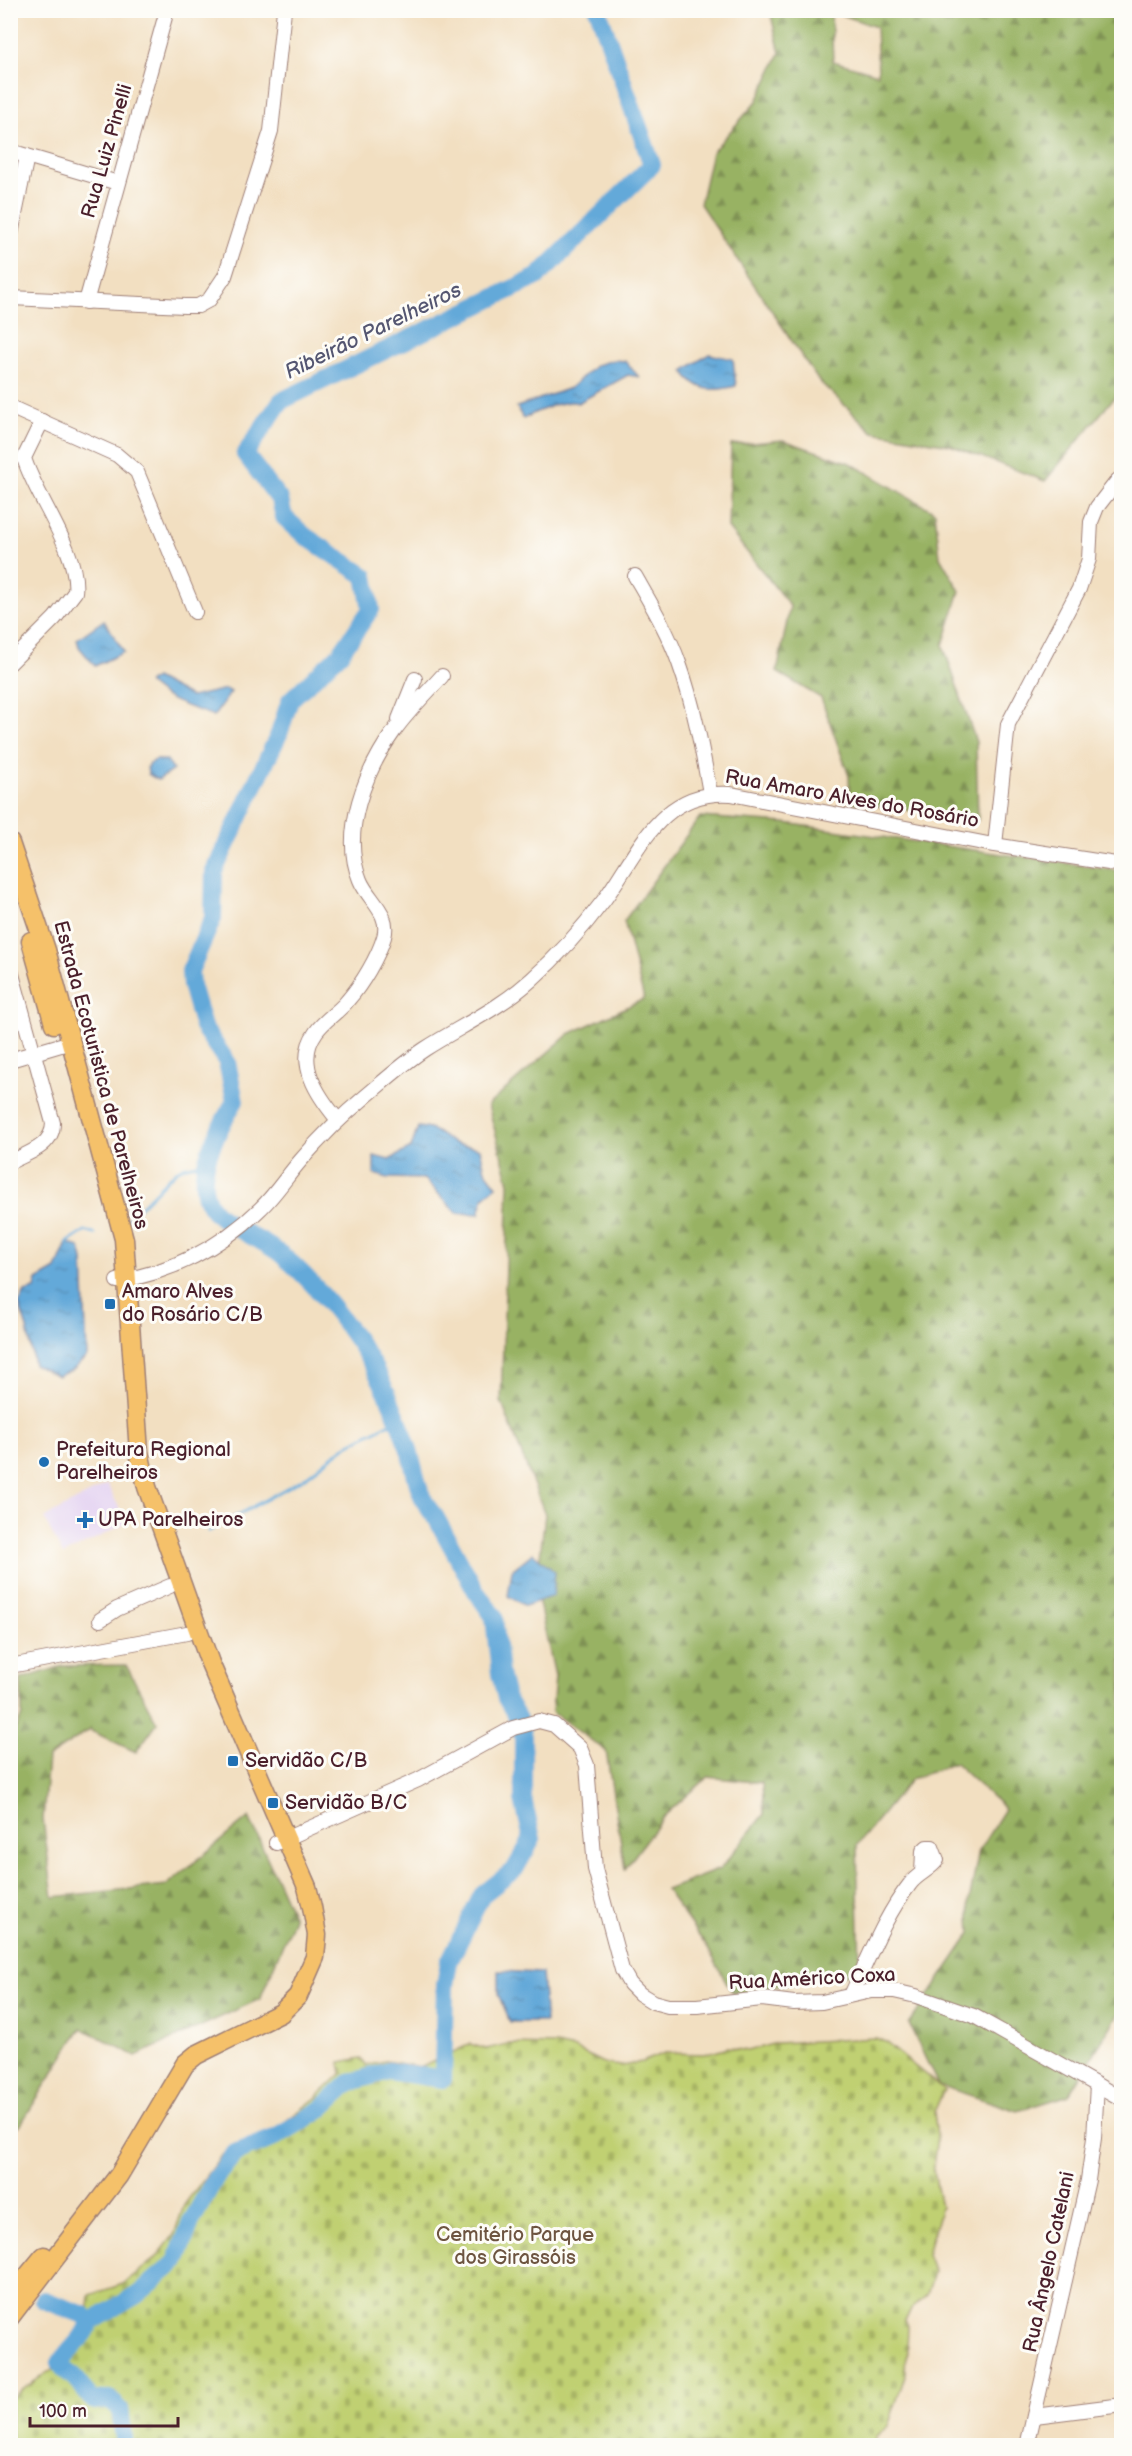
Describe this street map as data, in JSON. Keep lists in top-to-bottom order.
{
  "streets": {
    "main road": ["Estrada Ecoturistica de Parelheiros"],
    "street": [
      "Rua Luiz Pinelli",
      "Rua Amaro Alves do Rosário",
      "Rua Américo Coxa",
      "Rua Ângelo Catelani"
    ]
  },
  "crossings": [
    ["Rua Amaro Alves do Rosário", "Estrada Ecoturistica de Parelheiros"],
    ["Estrada Ecoturistica de Parelheiros", "Rua Américo Coxa"],
    ["Rua Américo Coxa", "Rua Ângelo Catelani"]
  ],
  "water": ["Ribeirão Parelheiros"],
  "parks": ["Cemitério Parque dos Girassóis"],
  "places": {
    "transit": ["Amaro Alves do Rosário C/B", "Servidão C/B", "Servidão B/C"],
    "other": ["Prefeitura Regional Parelheiros"],
    "health": ["UPA Parelheiros"]
  },
  "scale_bar": "100 m"
}
